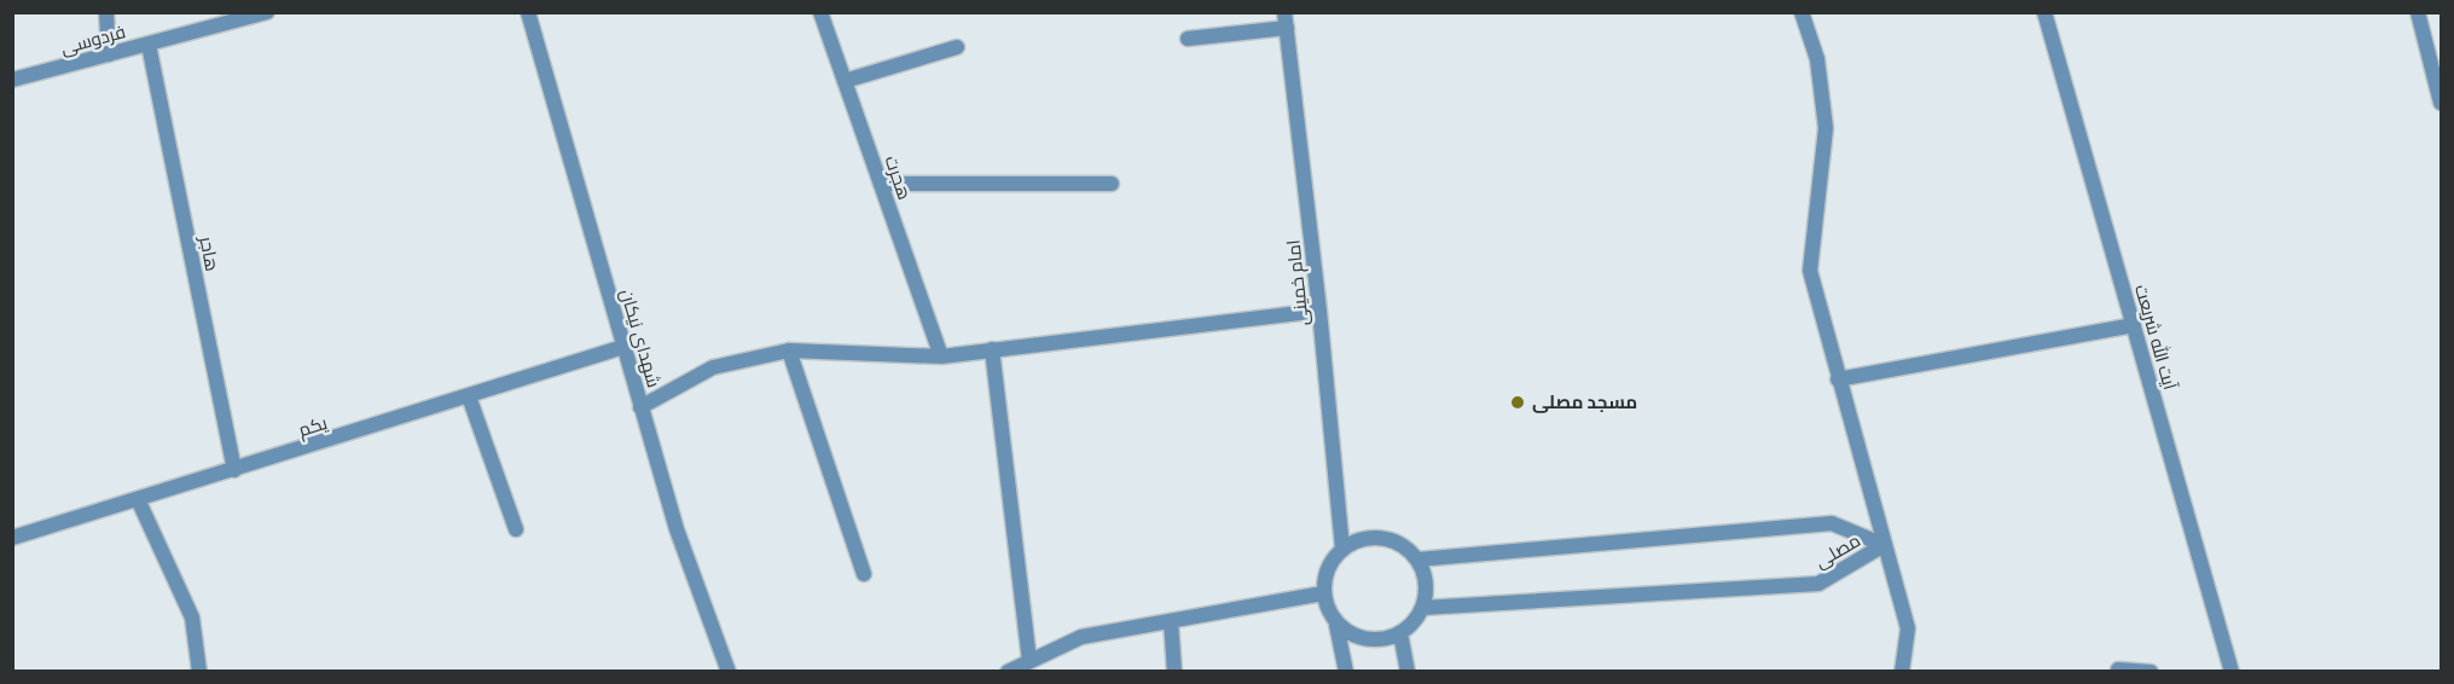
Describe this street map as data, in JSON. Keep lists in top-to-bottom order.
{
  "streets": {
    "street": [
      "فردوسی",
      "هجرت",
      "هاجر",
      "امام خمینی",
      "آیت الله شریعت",
      "شهدای نیکان",
      "یکم",
      "مصلی"
    ]
  },
  "crossings": [
    ["فردوسی", "هاجر"],
    ["هاجر", "یکم"],
    ["امام خمینی", "مصلی"],
    ["شهدای نیکان", "یکم"]
  ],
  "places": ["مسجد مصلی"]
}
